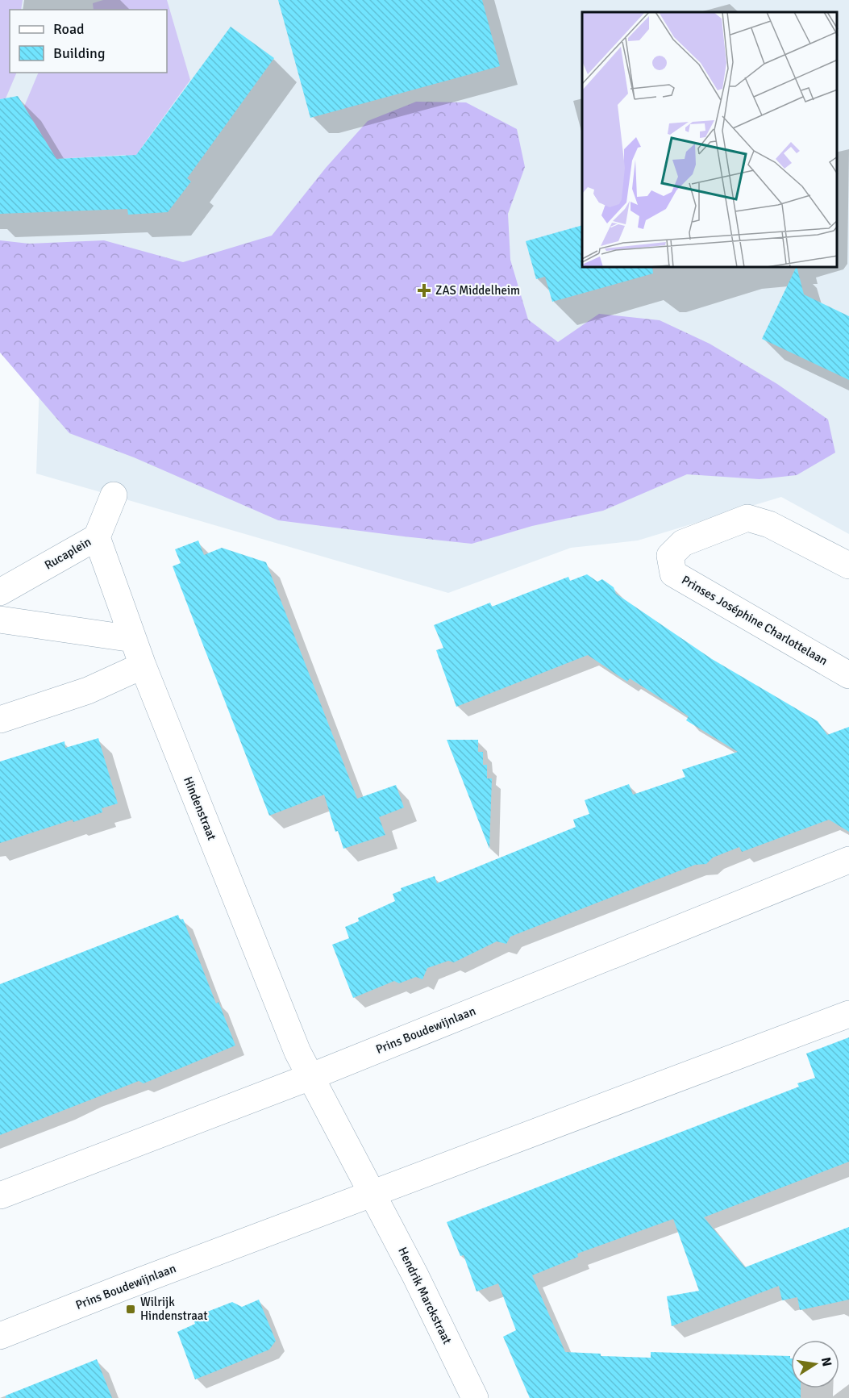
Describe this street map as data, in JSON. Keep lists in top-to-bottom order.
{
  "streets": {
    "street": [
      "Rucaplein",
      "Prinses Joséphine Charlottelaan",
      "Hindenstraat",
      "Prins Boudewijnlaan",
      "Hendrik Marckstraat"
    ]
  },
  "crossings": [
    ["Rucaplein", "Hindenstraat"],
    ["Hindenstraat", "Prins Boudewijnlaan"],
    ["Hindenstraat", "Hendrik Marckstraat"],
    ["Prins Boudewijnlaan", "Hendrik Marckstraat"]
  ],
  "places": {
    "health": ["ZAS Middelheim"],
    "transit": ["Wilrijk Hindenstraat"]
  },
  "legend": ["Road", "Building"],
  "north": "right"
}
